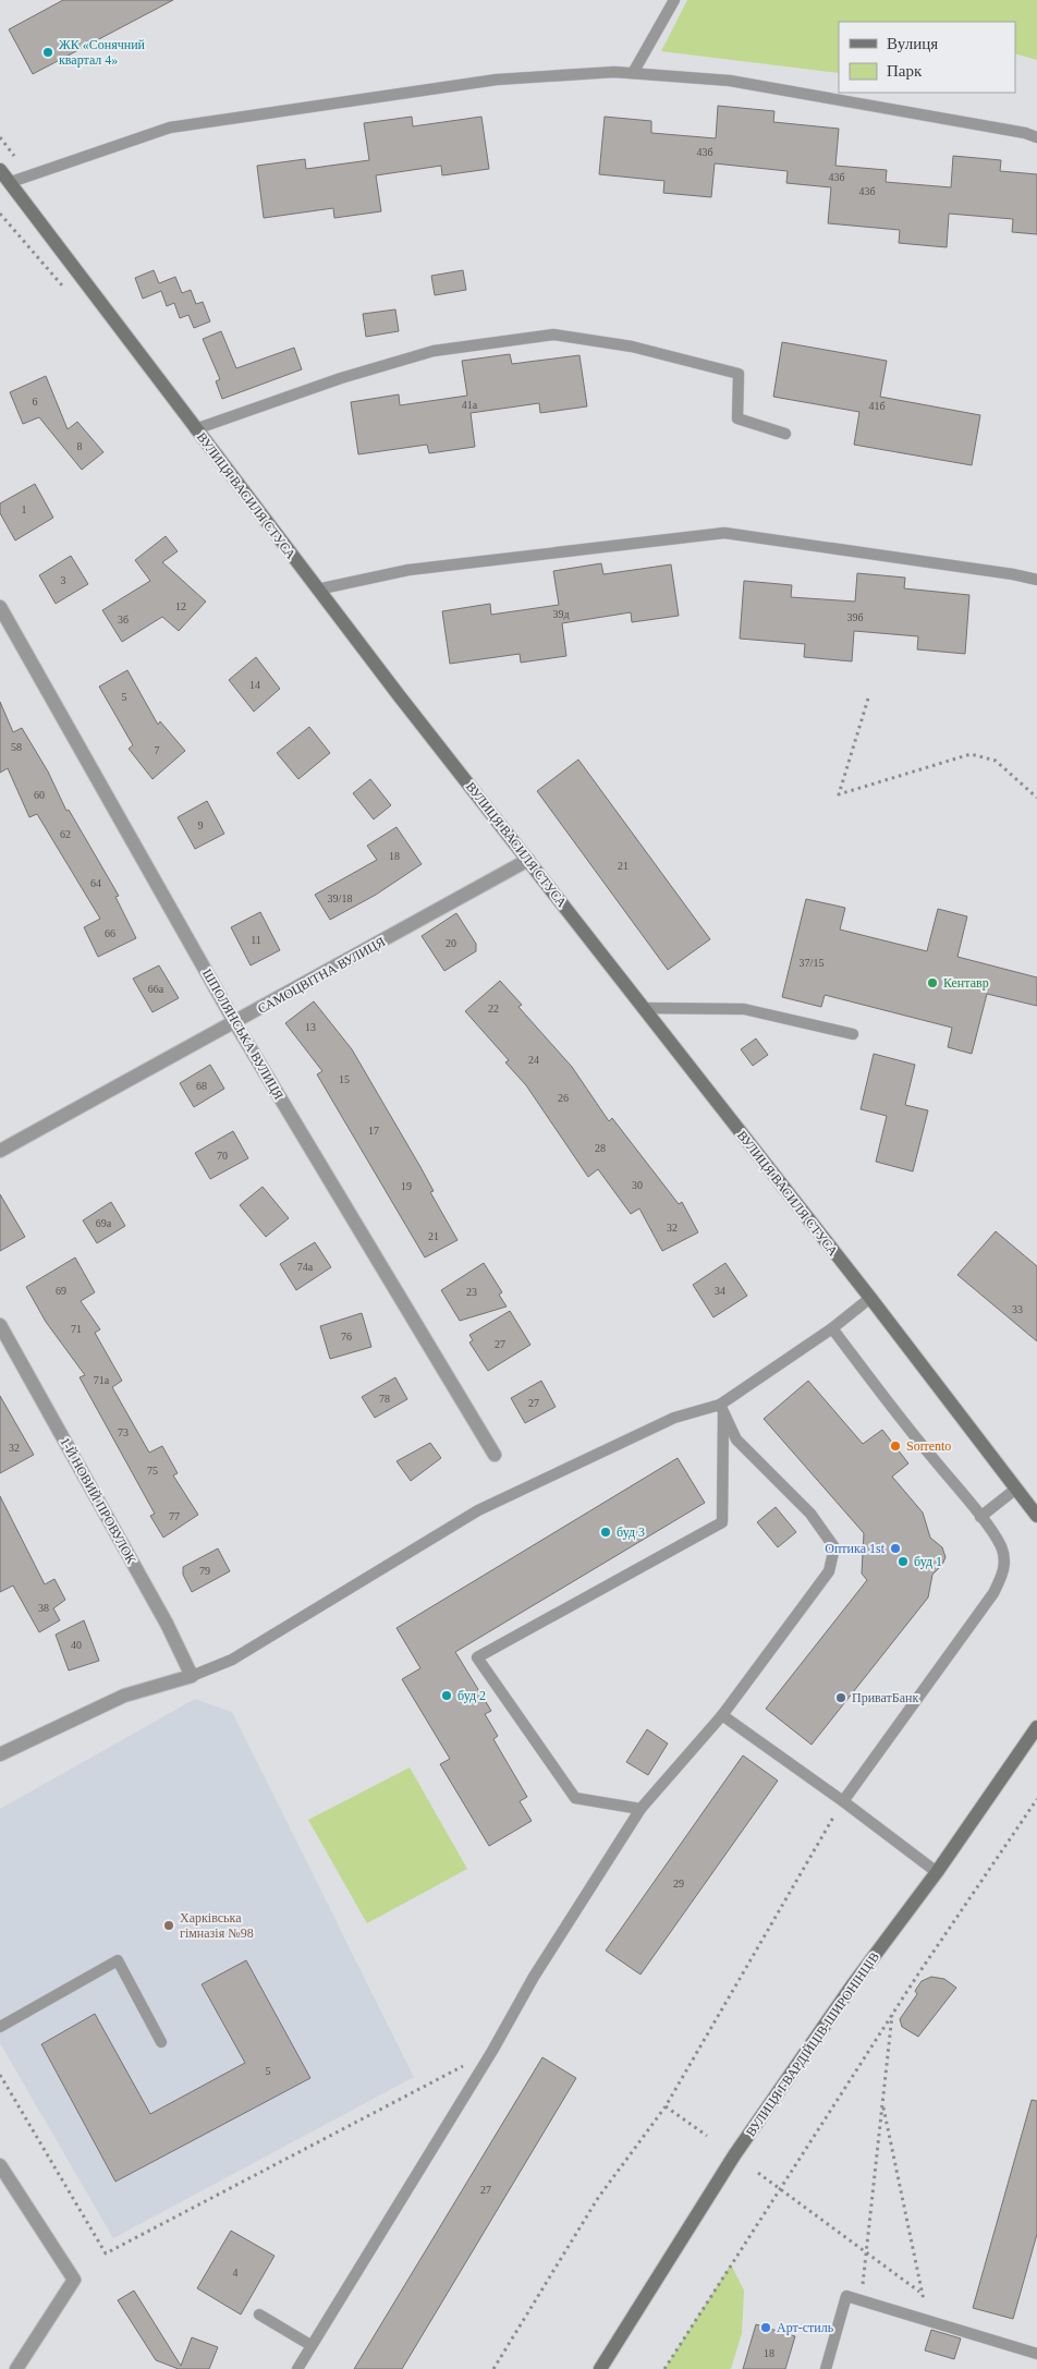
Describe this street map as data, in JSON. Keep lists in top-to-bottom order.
{
  "streets": {
    "street": [
      "ВУЛИЦЯ ВАСИЛЯ СТУСА",
      "САМОЦВІТНА ВУЛИЦЯ",
      "ШПОЛЯНСЬКА ВУЛИЦЯ",
      "1-Й НОВИЙ ПРОВУЛОК",
      "ВУЛИЦЯ ГВАРДІЙЦІВ-ШИРОНІНЦІВ"
    ]
  },
  "crossings": [
    ["ВУЛИЦЯ ВАСИЛЯ СТУСА", "САМОЦВІТНА ВУЛИЦЯ"],
    ["САМОЦВІТНА ВУЛИЦЯ", "ШПОЛЯНСЬКА ВУЛИЦЯ"]
  ],
  "places": [
    "ЖК «Сонячний квартал 4»",
    "Кентавр",
    "Sorrento",
    "буд 3",
    "Оптика 1st",
    "буд 1",
    "буд 2",
    "ПриватБанк",
    "Харківська гімназія №98",
    "Арт-стиль"
  ],
  "house_numbers": [
    "43б",
    "43б",
    "43б",
    "6",
    "41а",
    "41б",
    "8",
    "1",
    "3",
    "12",
    "39д",
    "39б",
    "3б",
    "14",
    "5",
    "58",
    "7",
    "60",
    "9",
    "62",
    "18",
    "21",
    "64",
    "39/18",
    "66",
    "11",
    "20",
    "37/15",
    "66а",
    "22",
    "13",
    "24",
    "15",
    "68",
    "26",
    "17",
    "28",
    "70",
    "30",
    "19",
    "69а",
    "32",
    "21",
    "74а",
    "69",
    "34",
    "23",
    "33",
    "71",
    "76",
    "27",
    "71а",
    "78",
    "27",
    "73",
    "32",
    "75",
    "77",
    "79",
    "38",
    "40",
    "29",
    "5",
    "27",
    "4",
    "18"
  ],
  "legend": ["Вулиця", "Парк"]
}
